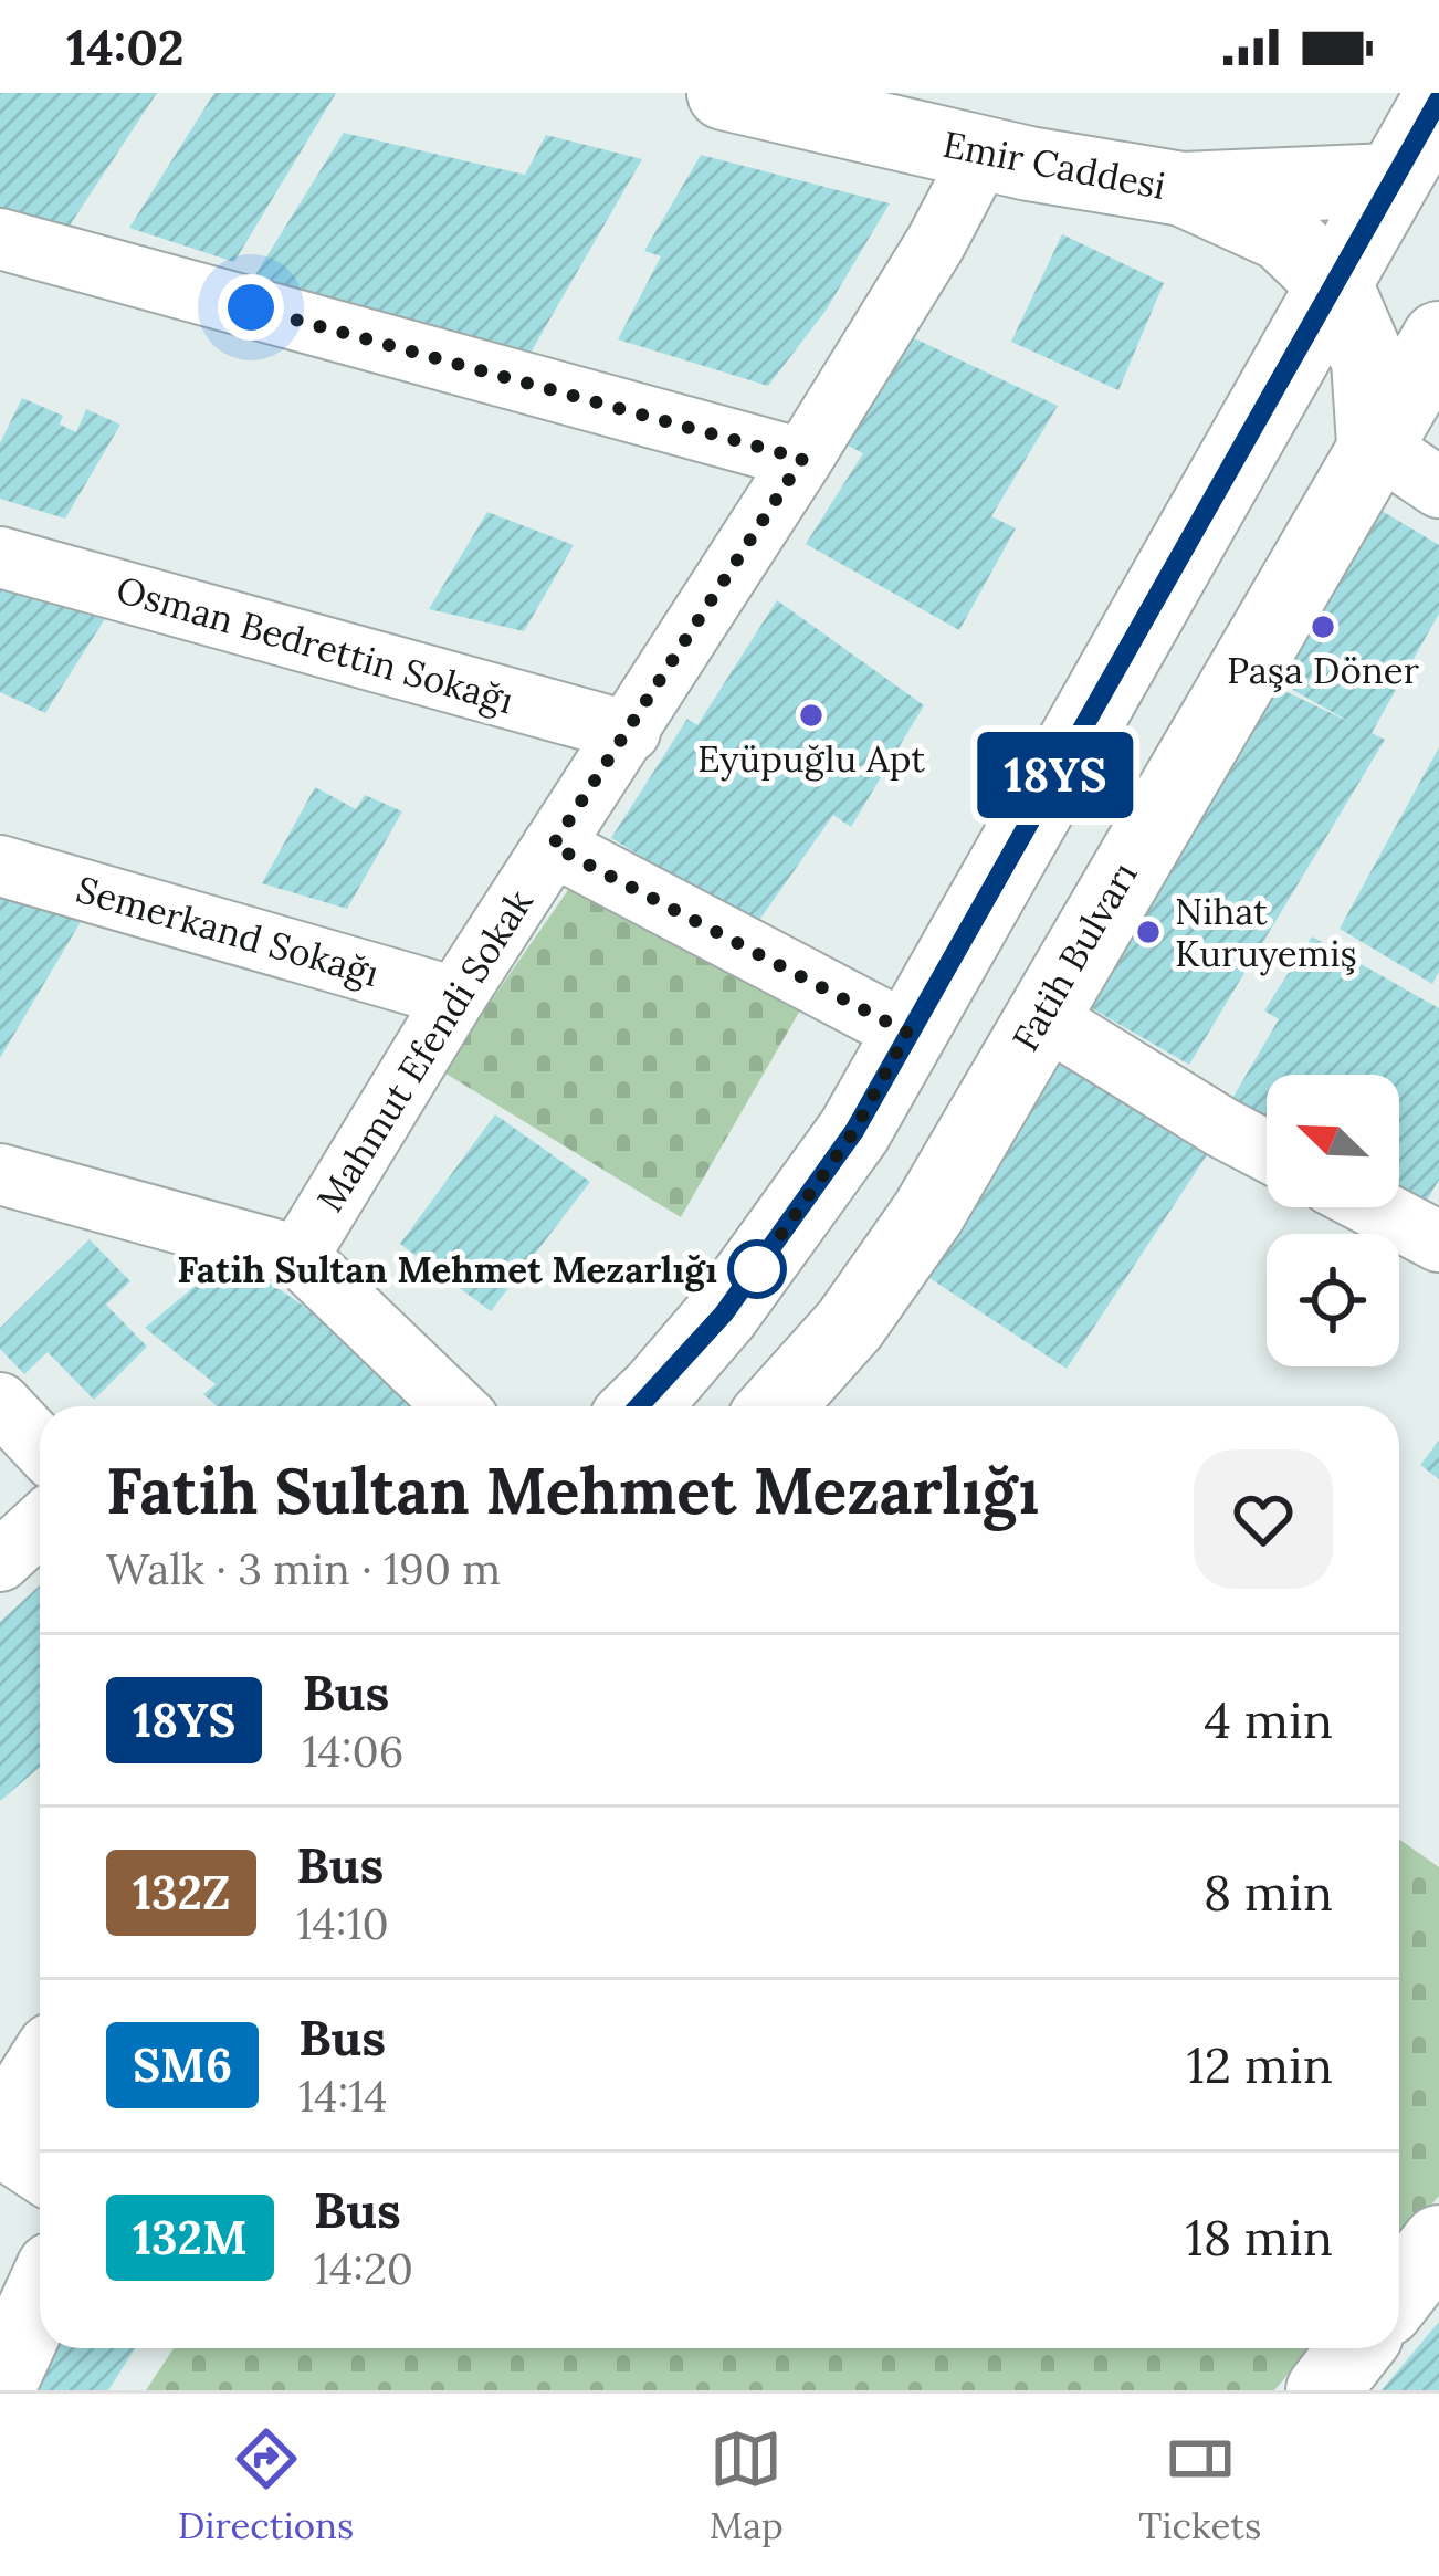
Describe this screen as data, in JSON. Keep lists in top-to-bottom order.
{
  "streets": {
    "main road": ["Emir Caddesi", "Fatih Bulvarı"],
    "street": ["Osman Bedrettin Sokağı", "Semerkand Sokağı", "Mahmut Efendi Sokak"]
  },
  "crossings": [
    ["Emir Caddesi", "Mahmut Efendi Sokak"],
    ["Osman Bedrettin Sokağı", "Mahmut Efendi Sokak"],
    ["Semerkand Sokağı", "Mahmut Efendi Sokak"]
  ],
  "places": [
    "Paşa Döner",
    "Eyüpuğlu Apt",
    "Nihat Kuruyemiş",
    "Fatih Sultan Mehmet Mezarlığı"
  ],
  "lines": ["bus line 18YS"],
  "north": "top left",
  "page": {
    "status": "14:02",
    "on_map": "18YS",
    "heading": ["Fatih Sultan Mehmet Mezarlığı", "Walk · 3 min · 190 m"],
    "list": [
      {
        "mark": "18YS",
        "name": "Bus",
        "note": "14:06",
        "value": "4 min"
      },
      {
        "mark": "132Z",
        "name": "Bus",
        "note": "14:10",
        "value": "8 min"
      },
      {
        "mark": "SM6",
        "name": "Bus",
        "note": "14:14",
        "value": "12 min"
      },
      {
        "mark": "132M",
        "name": "Bus",
        "note": "14:20",
        "value": "18 min"
      }
    ],
    "tabs": ["Directions", "Map", "Tickets"]
  }
}
